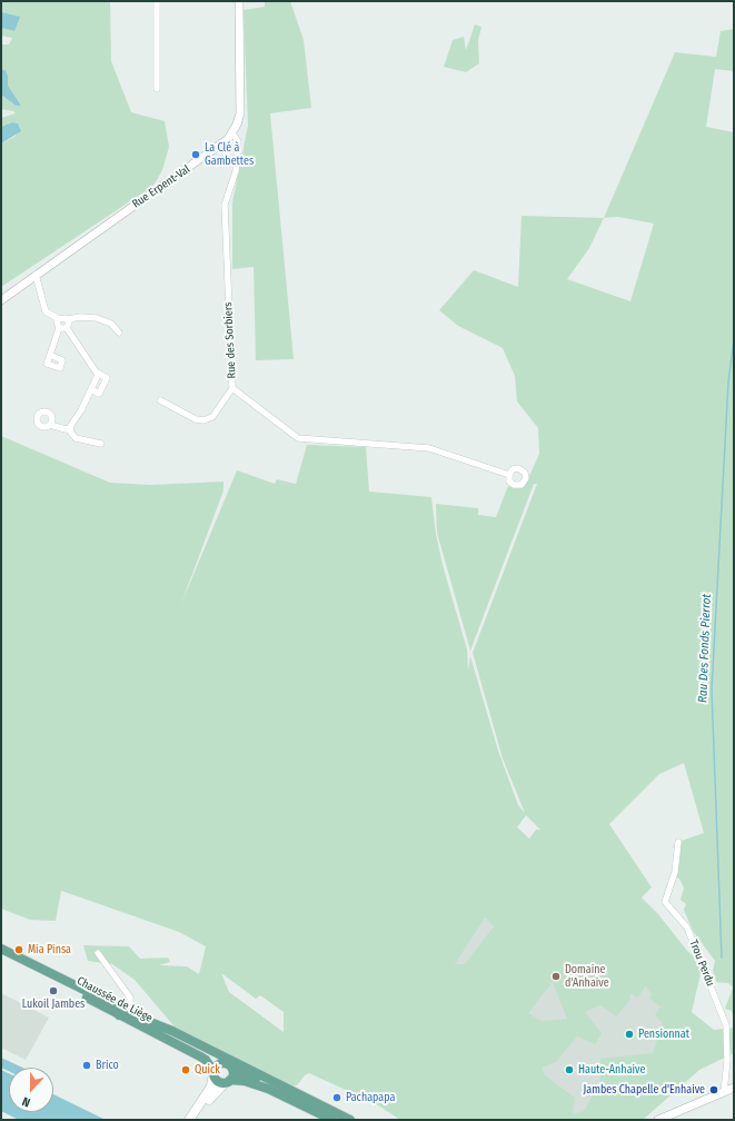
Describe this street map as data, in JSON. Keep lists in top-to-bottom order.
{
  "streets": {
    "main road": ["Chaussée de Liège"],
    "street": ["Rue Erpent-Val", "Rue des Sorbiers", "Trou Perdu"]
  },
  "crossings": [
    ["Rue Erpent-Val", "Rue des Sorbiers"]
  ],
  "water": ["Rau Des Fonds Pierrot"],
  "places": [
    "La Clé à Gambettes",
    "Mia Pinsa",
    "Domaine d'Anhaive",
    "Lukoil Jambes",
    "Pensionnat",
    "Brico",
    "Quick",
    "Haute-Anhaive",
    "Jambes Chapelle d'Enhaive",
    "Pachapapa"
  ],
  "north": "bottom"
}
